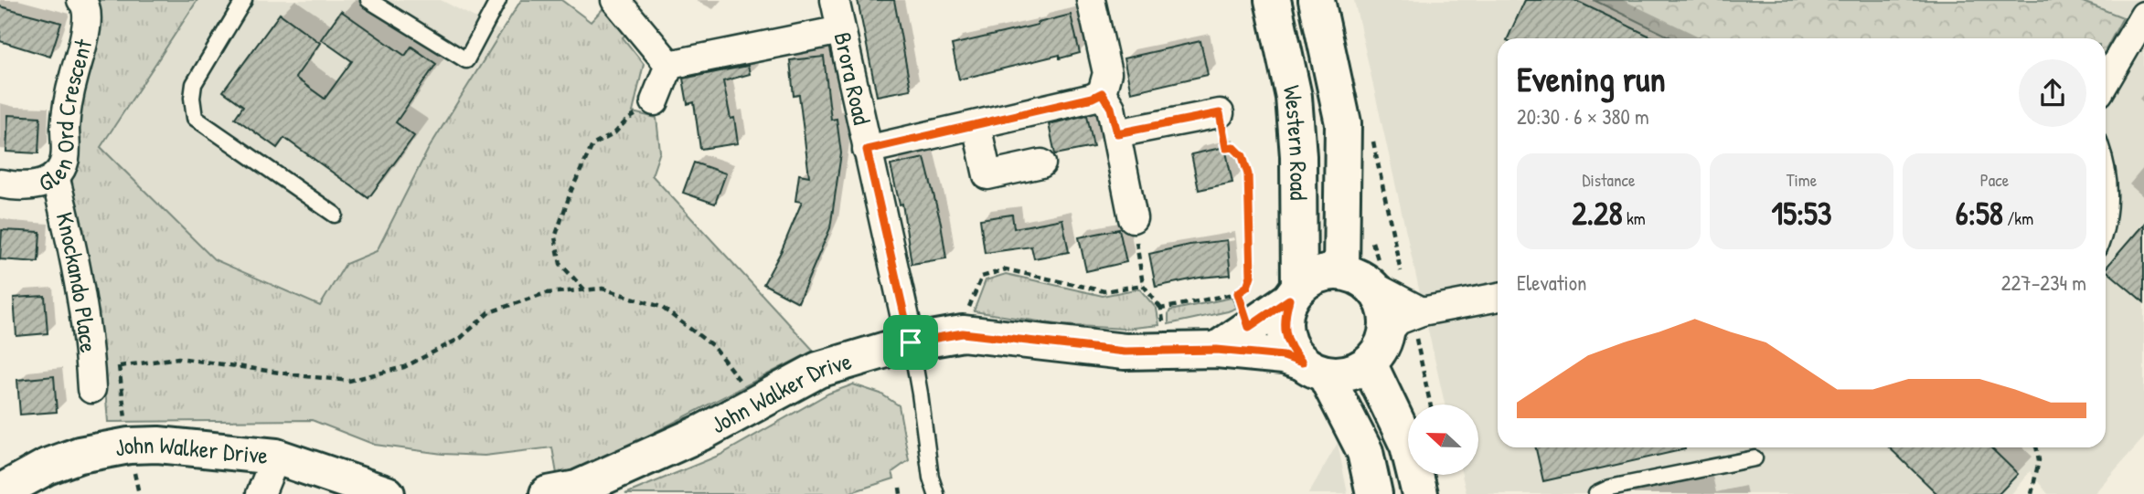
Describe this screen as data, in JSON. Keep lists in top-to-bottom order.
{
  "streets": {
    "street": [
      "Brora Road",
      "Glen Ord Crescent",
      "Western Road",
      "Knockando Place",
      "John Walker Drive"
    ]
  },
  "crossings": [
    ["Brora Road", "John Walker Drive"],
    ["Glen Ord Crescent", "Knockando Place"],
    ["Western Road", "John Walker Drive"]
  ],
  "north": "left",
  "page": {
    "heading": ["Evening run", "20:30 · 6 × 380 m"],
    "stats": [
      ["Distance", "2.28 km"],
      ["Time", "15:53"],
      ["Pace", "6:58 /km"]
    ],
    "chart": ["Elevation", "227–234 m"]
  }
}
